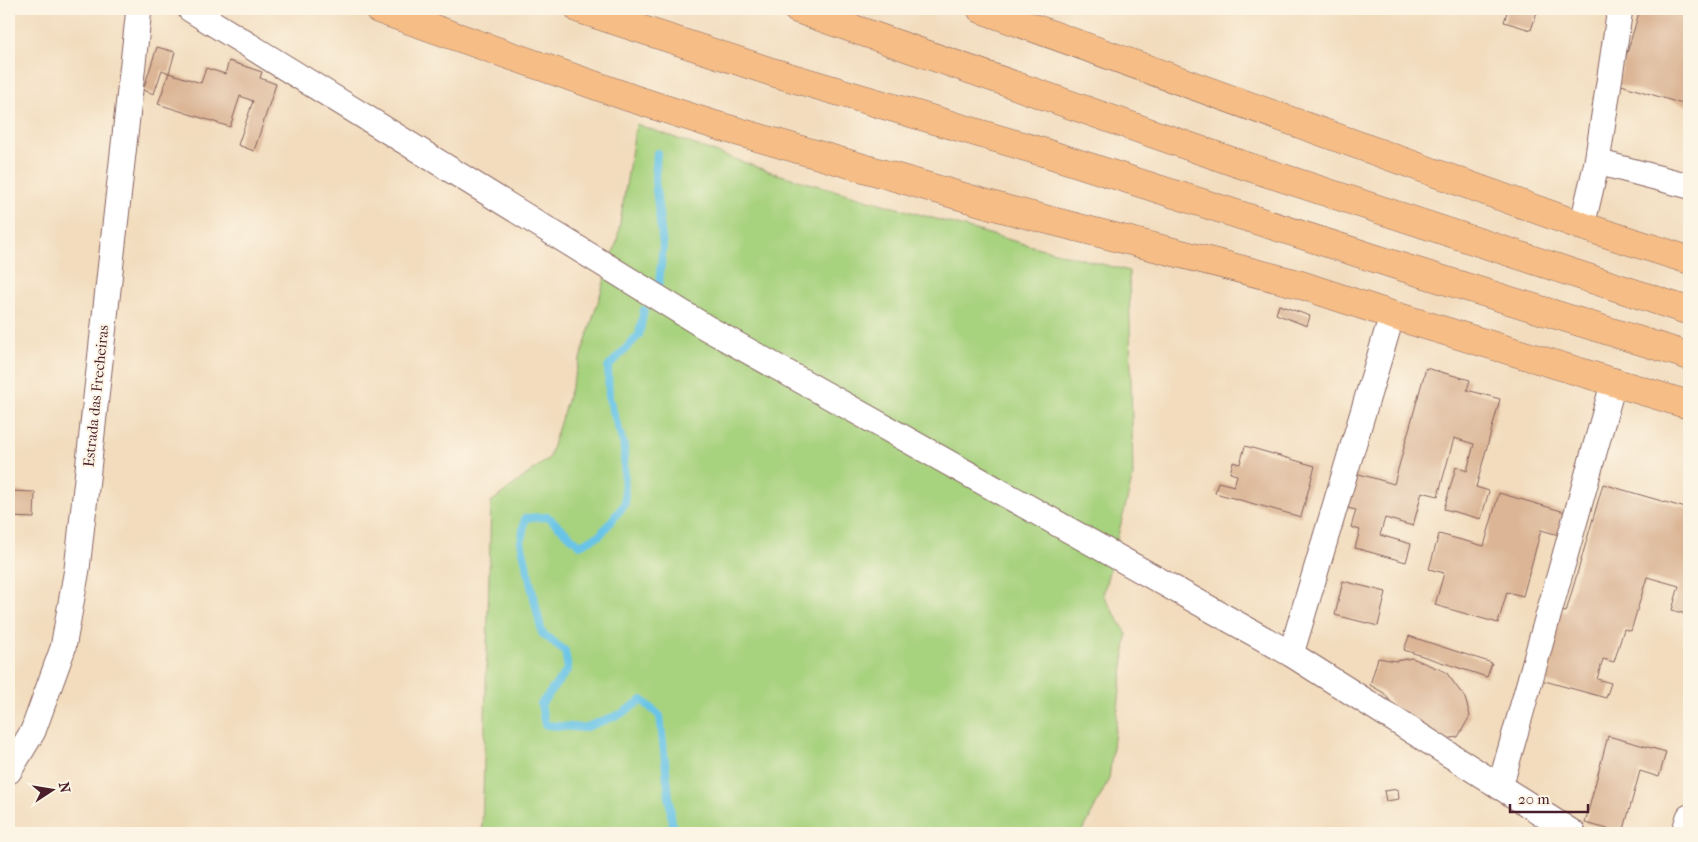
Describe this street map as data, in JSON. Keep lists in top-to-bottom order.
{
  "streets": {
    "street": ["Estrada das Frecheiras"]
  },
  "scale_bar": "20 m",
  "north": "right"
}
